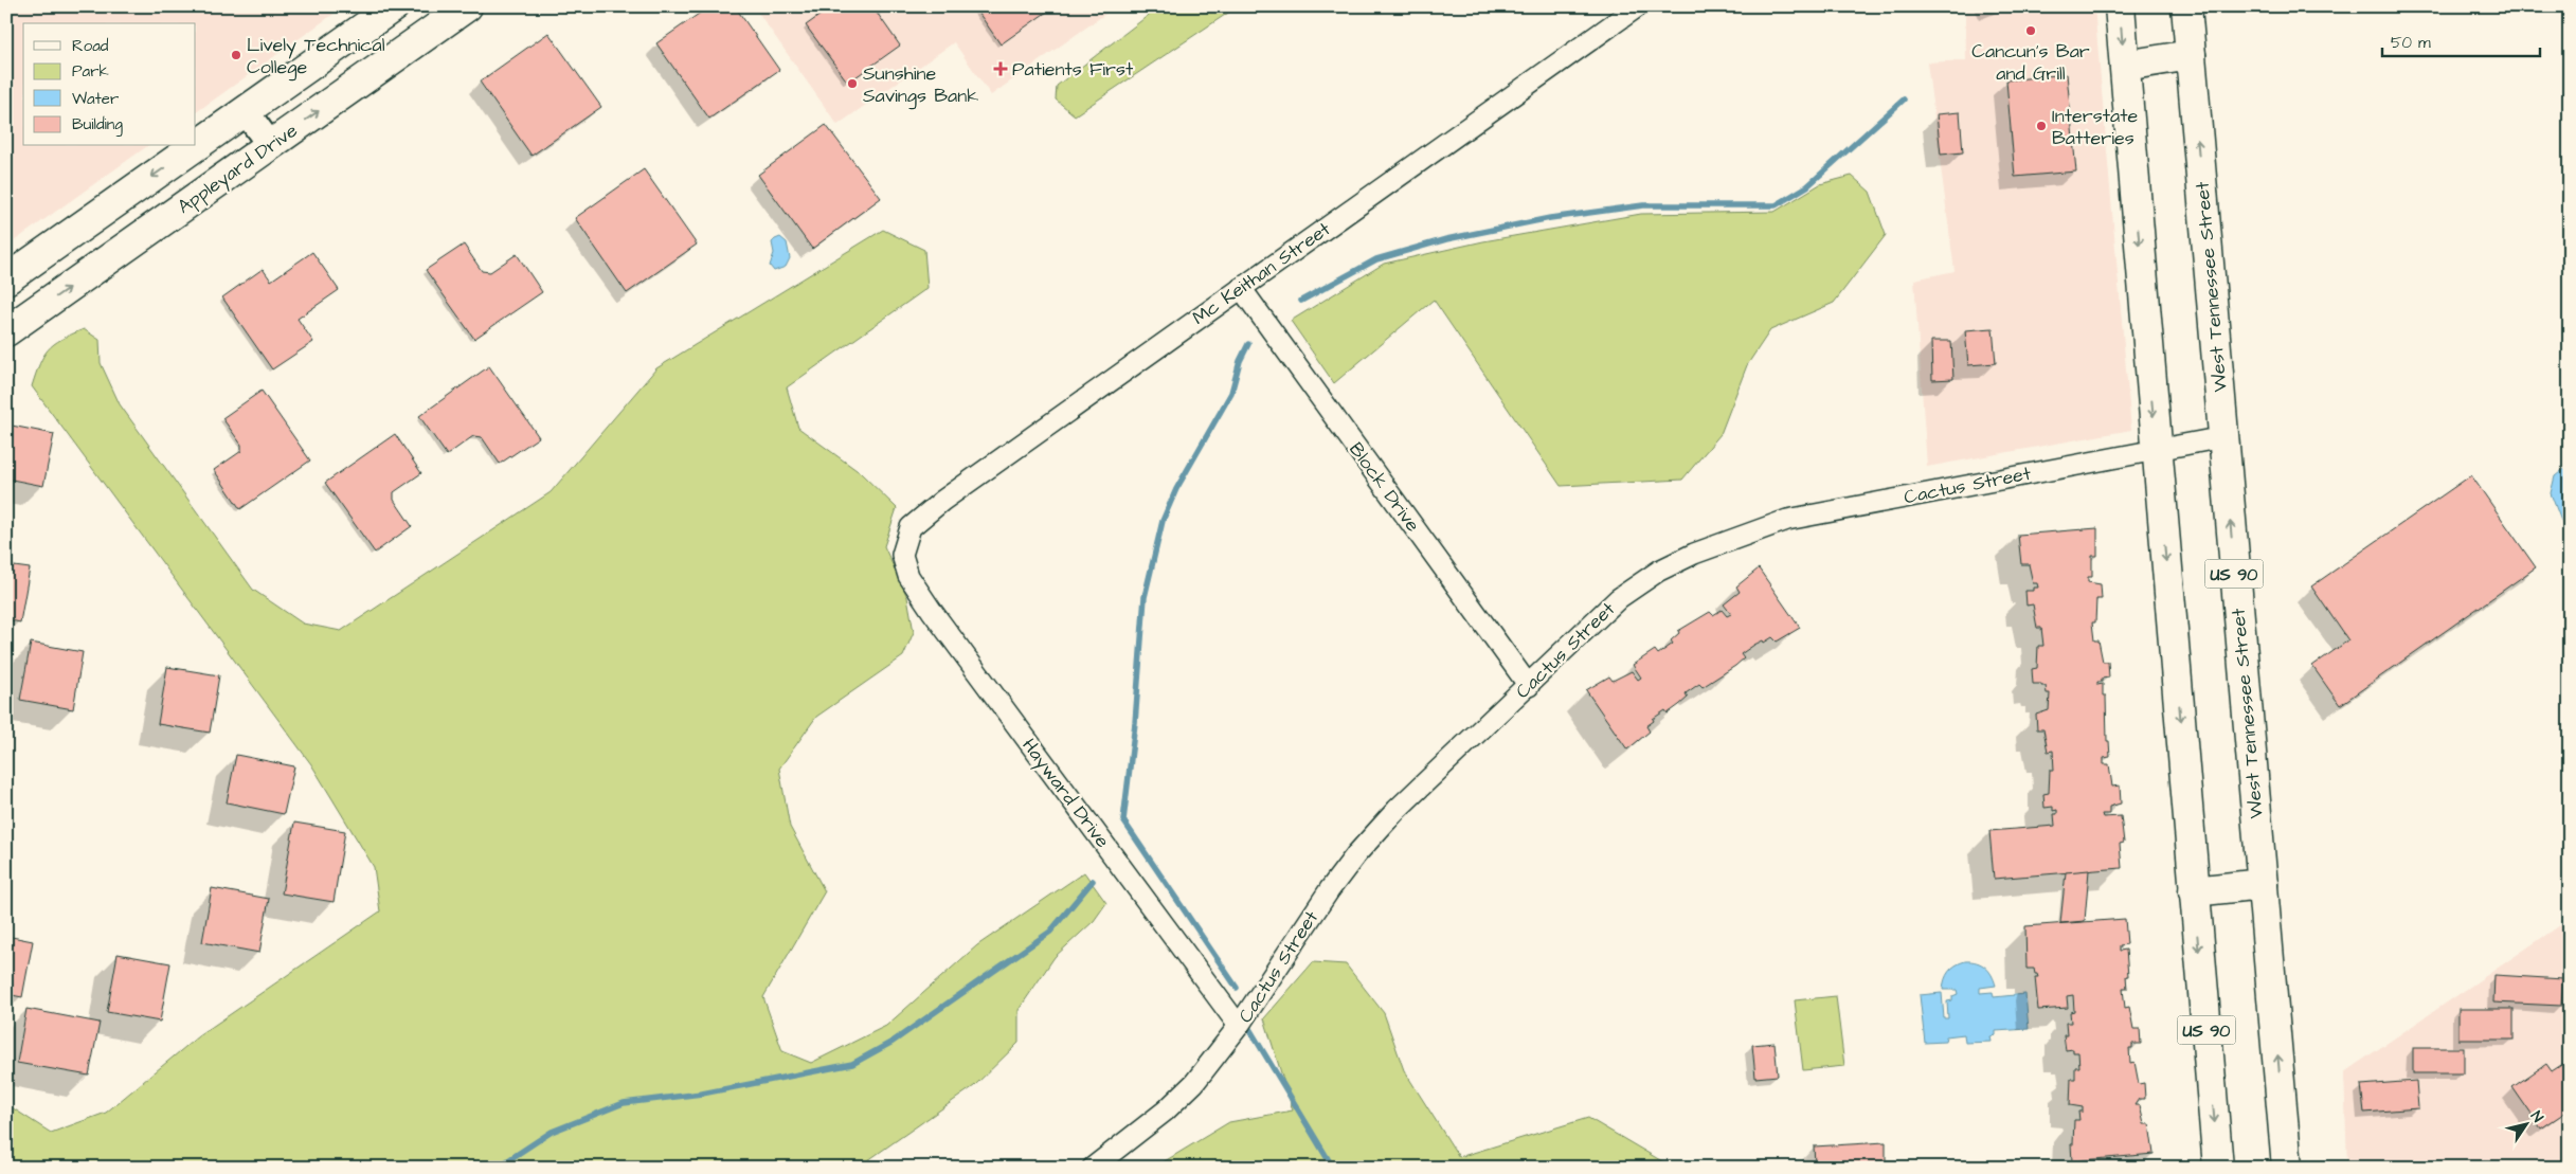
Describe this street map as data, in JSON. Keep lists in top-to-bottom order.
{
  "streets": {
    "main road": ["Appleyard Drive", "West Tennessee Street", "US 90"],
    "street": [
      "Mc Keithan Street",
      "Cactus Street",
      "Block Drive",
      "Hayward Drive"
    ]
  },
  "crossings": [
    ["Mc Keithan Street", "Block Drive"],
    ["Mc Keithan Street", "Hayward Drive"],
    ["West Tennessee Street", "Cactus Street"],
    ["Cactus Street", "Block Drive"],
    ["Cactus Street", "US 90"],
    ["Cactus Street", "Hayward Drive"]
  ],
  "places": {
    "other": [
      "Cancun's Bar and Grill",
      "Lively Technical College",
      "Sunshine Savings Bank",
      "Interstate Batteries"
    ],
    "health": ["Patients First"]
  },
  "legend": [
    "Road",
    "Park",
    "Water",
    "Building"
  ],
  "scale_bar": "50 m",
  "north": "top right"
}
